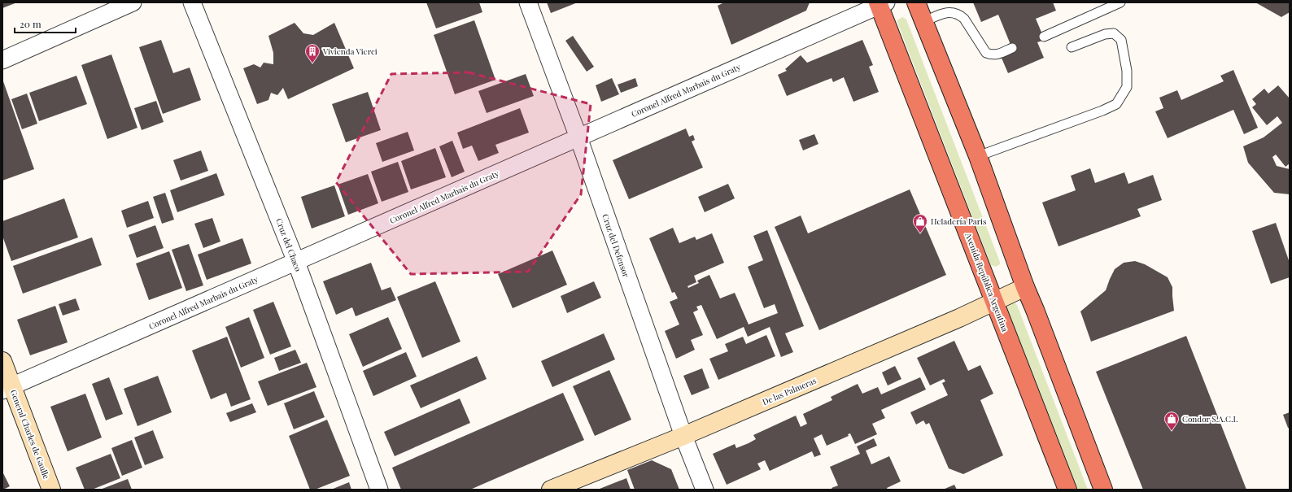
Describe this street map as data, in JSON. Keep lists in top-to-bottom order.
{
  "streets": {
    "highway": ["Avenida República Argentina"],
    "main road": ["De las Palmeras", "General Charles de Gaulle"],
    "street": ["Coronel Alfred Marbais du Graty", "Cruz del Chaco", "Cruz del Defensor"]
  },
  "crossings": [
    ["Coronel Alfred Marbais du Graty", "Cruz del Chaco"],
    ["Coronel Alfred Marbais du Graty", "Cruz del Defensor"],
    ["Coronel Alfred Marbais du Graty", "Avenida República Argentina"],
    ["Coronel Alfred Marbais du Graty", "General Charles de Gaulle"],
    ["Cruz del Defensor", "De las Palmeras"],
    ["Avenida República Argentina", "De las Palmeras"]
  ],
  "places": {
    "building": ["Vivienda Vierci"],
    "shop": ["Heladería Paris", "Condor S.A.C.I."]
  },
  "scale_bar": "20 m"
}
